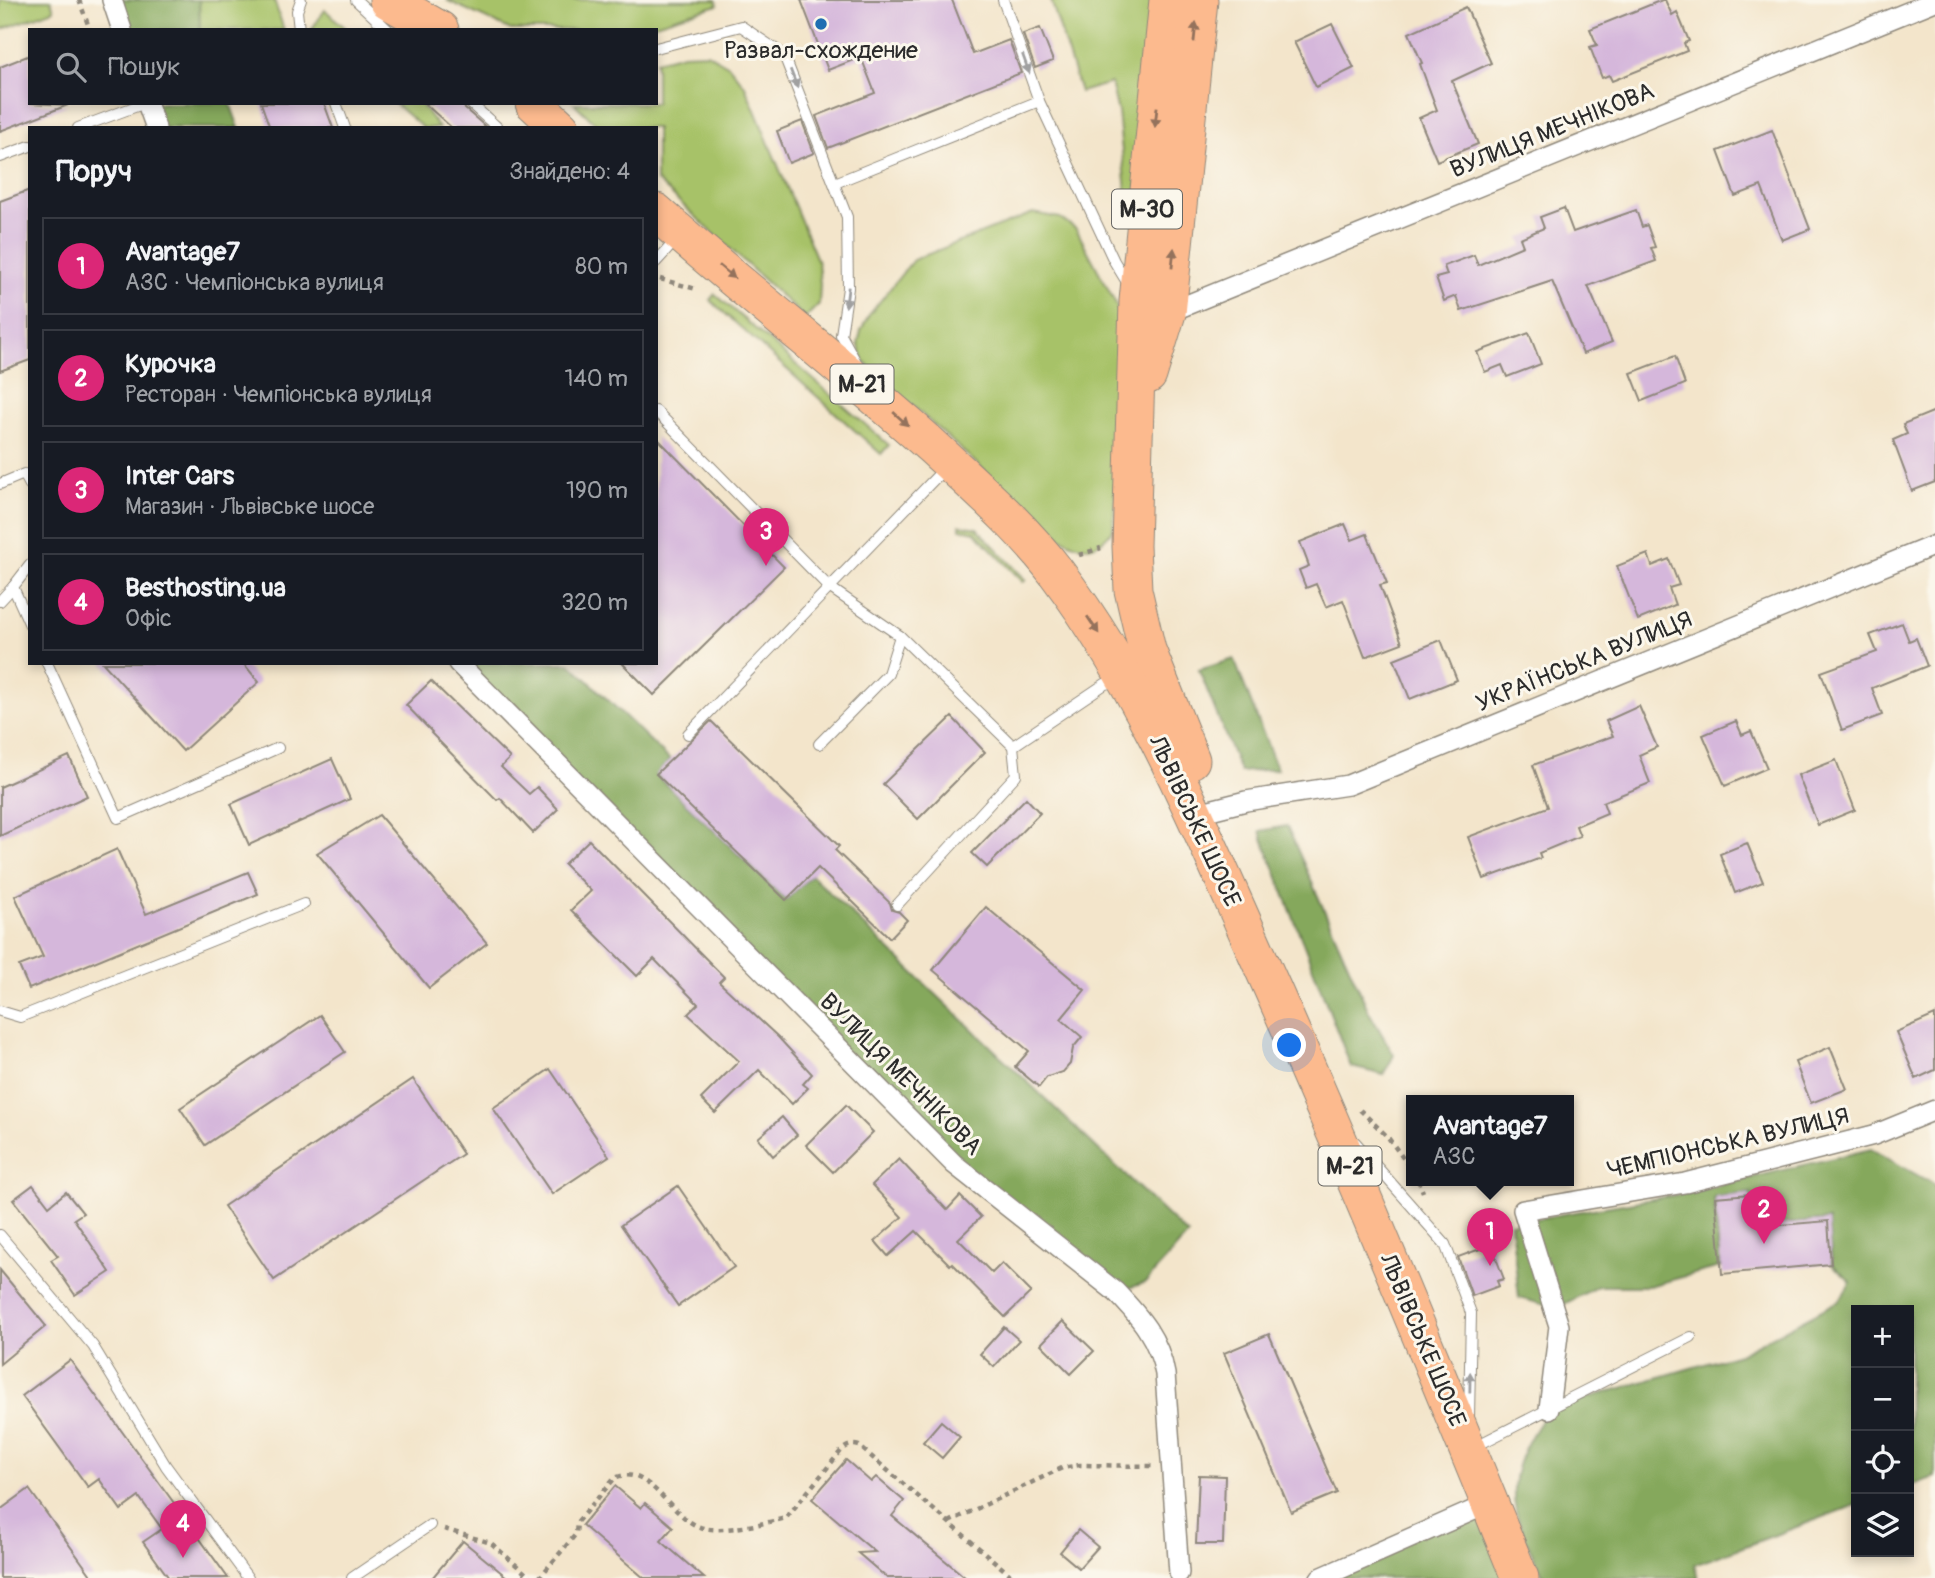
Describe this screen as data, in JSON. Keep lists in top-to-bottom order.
{
  "streets": {
    "highway": ["М-30", "М-21", "ЛЬВІВСЬКЕ ШОСЕ"],
    "street": ["ВУЛИЦЯ МЕЧНІКОВА", "УКРАЇНСЬКА ВУЛИЦЯ", "ЧЕМПІОНСЬКА ВУЛИЦЯ"]
  },
  "crossings": [
    ["ВУЛИЦЯ МЕЧНІКОВА", "М-30"],
    ["ВУЛИЦЯ МЕЧНІКОВА", "М-21"],
    ["М-30", "М-21"],
    ["М-21", "УКРАЇНСЬКА ВУЛИЦЯ"],
    ["М-21", "ЛЬВІВСЬКЕ ШОСЕ"]
  ],
  "places": ["Развал-схождение"],
  "page": {
    "search": "Пошук",
    "heading": ["Поруч", "Знайдено: 4"],
    "list": [
      {
        "mark": "1",
        "name": "Avantage7",
        "note": "АЗС · Чемпіонська вулиця",
        "value": "80 m"
      },
      {
        "mark": "2",
        "name": "Курочка",
        "note": "Ресторан · Чемпіонська вулиця",
        "value": "140 m"
      },
      {
        "mark": "3",
        "name": "Inter Cars",
        "note": "Магазин · Львівське шосе",
        "value": "190 m"
      },
      {
        "mark": "4",
        "name": "Besthosting.ua",
        "note": "Офіс",
        "value": "320 m"
      }
    ],
    "pins": [
      "3",
      "2",
      "1",
      "4"
    ],
    "popup": ["Avantage7", "АЗС"],
    "map_buttons": ["+", "−"]
  }
}
